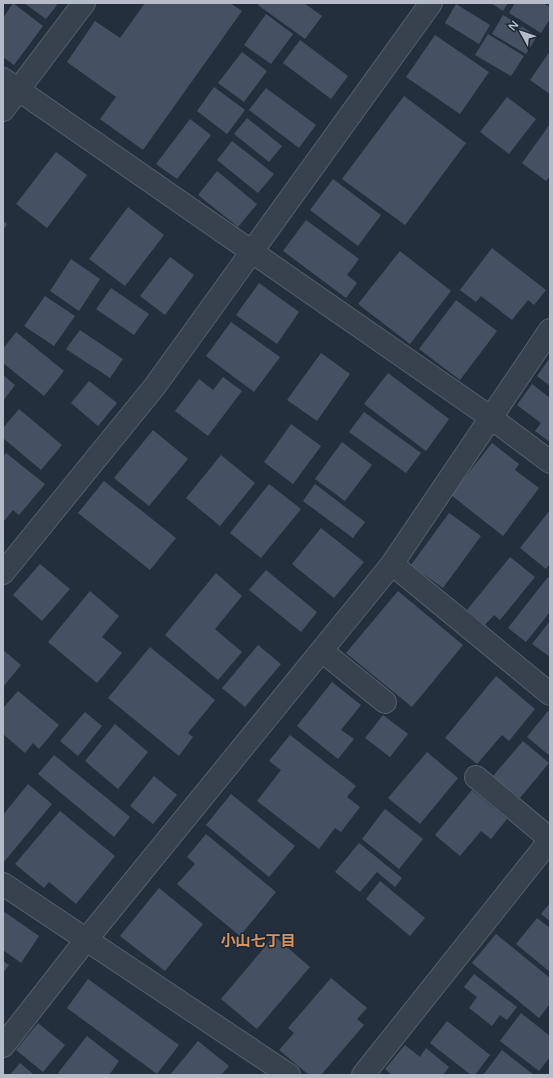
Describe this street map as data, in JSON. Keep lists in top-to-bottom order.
{
  "districts": ["小山七丁目"],
  "north": "top left"
}
